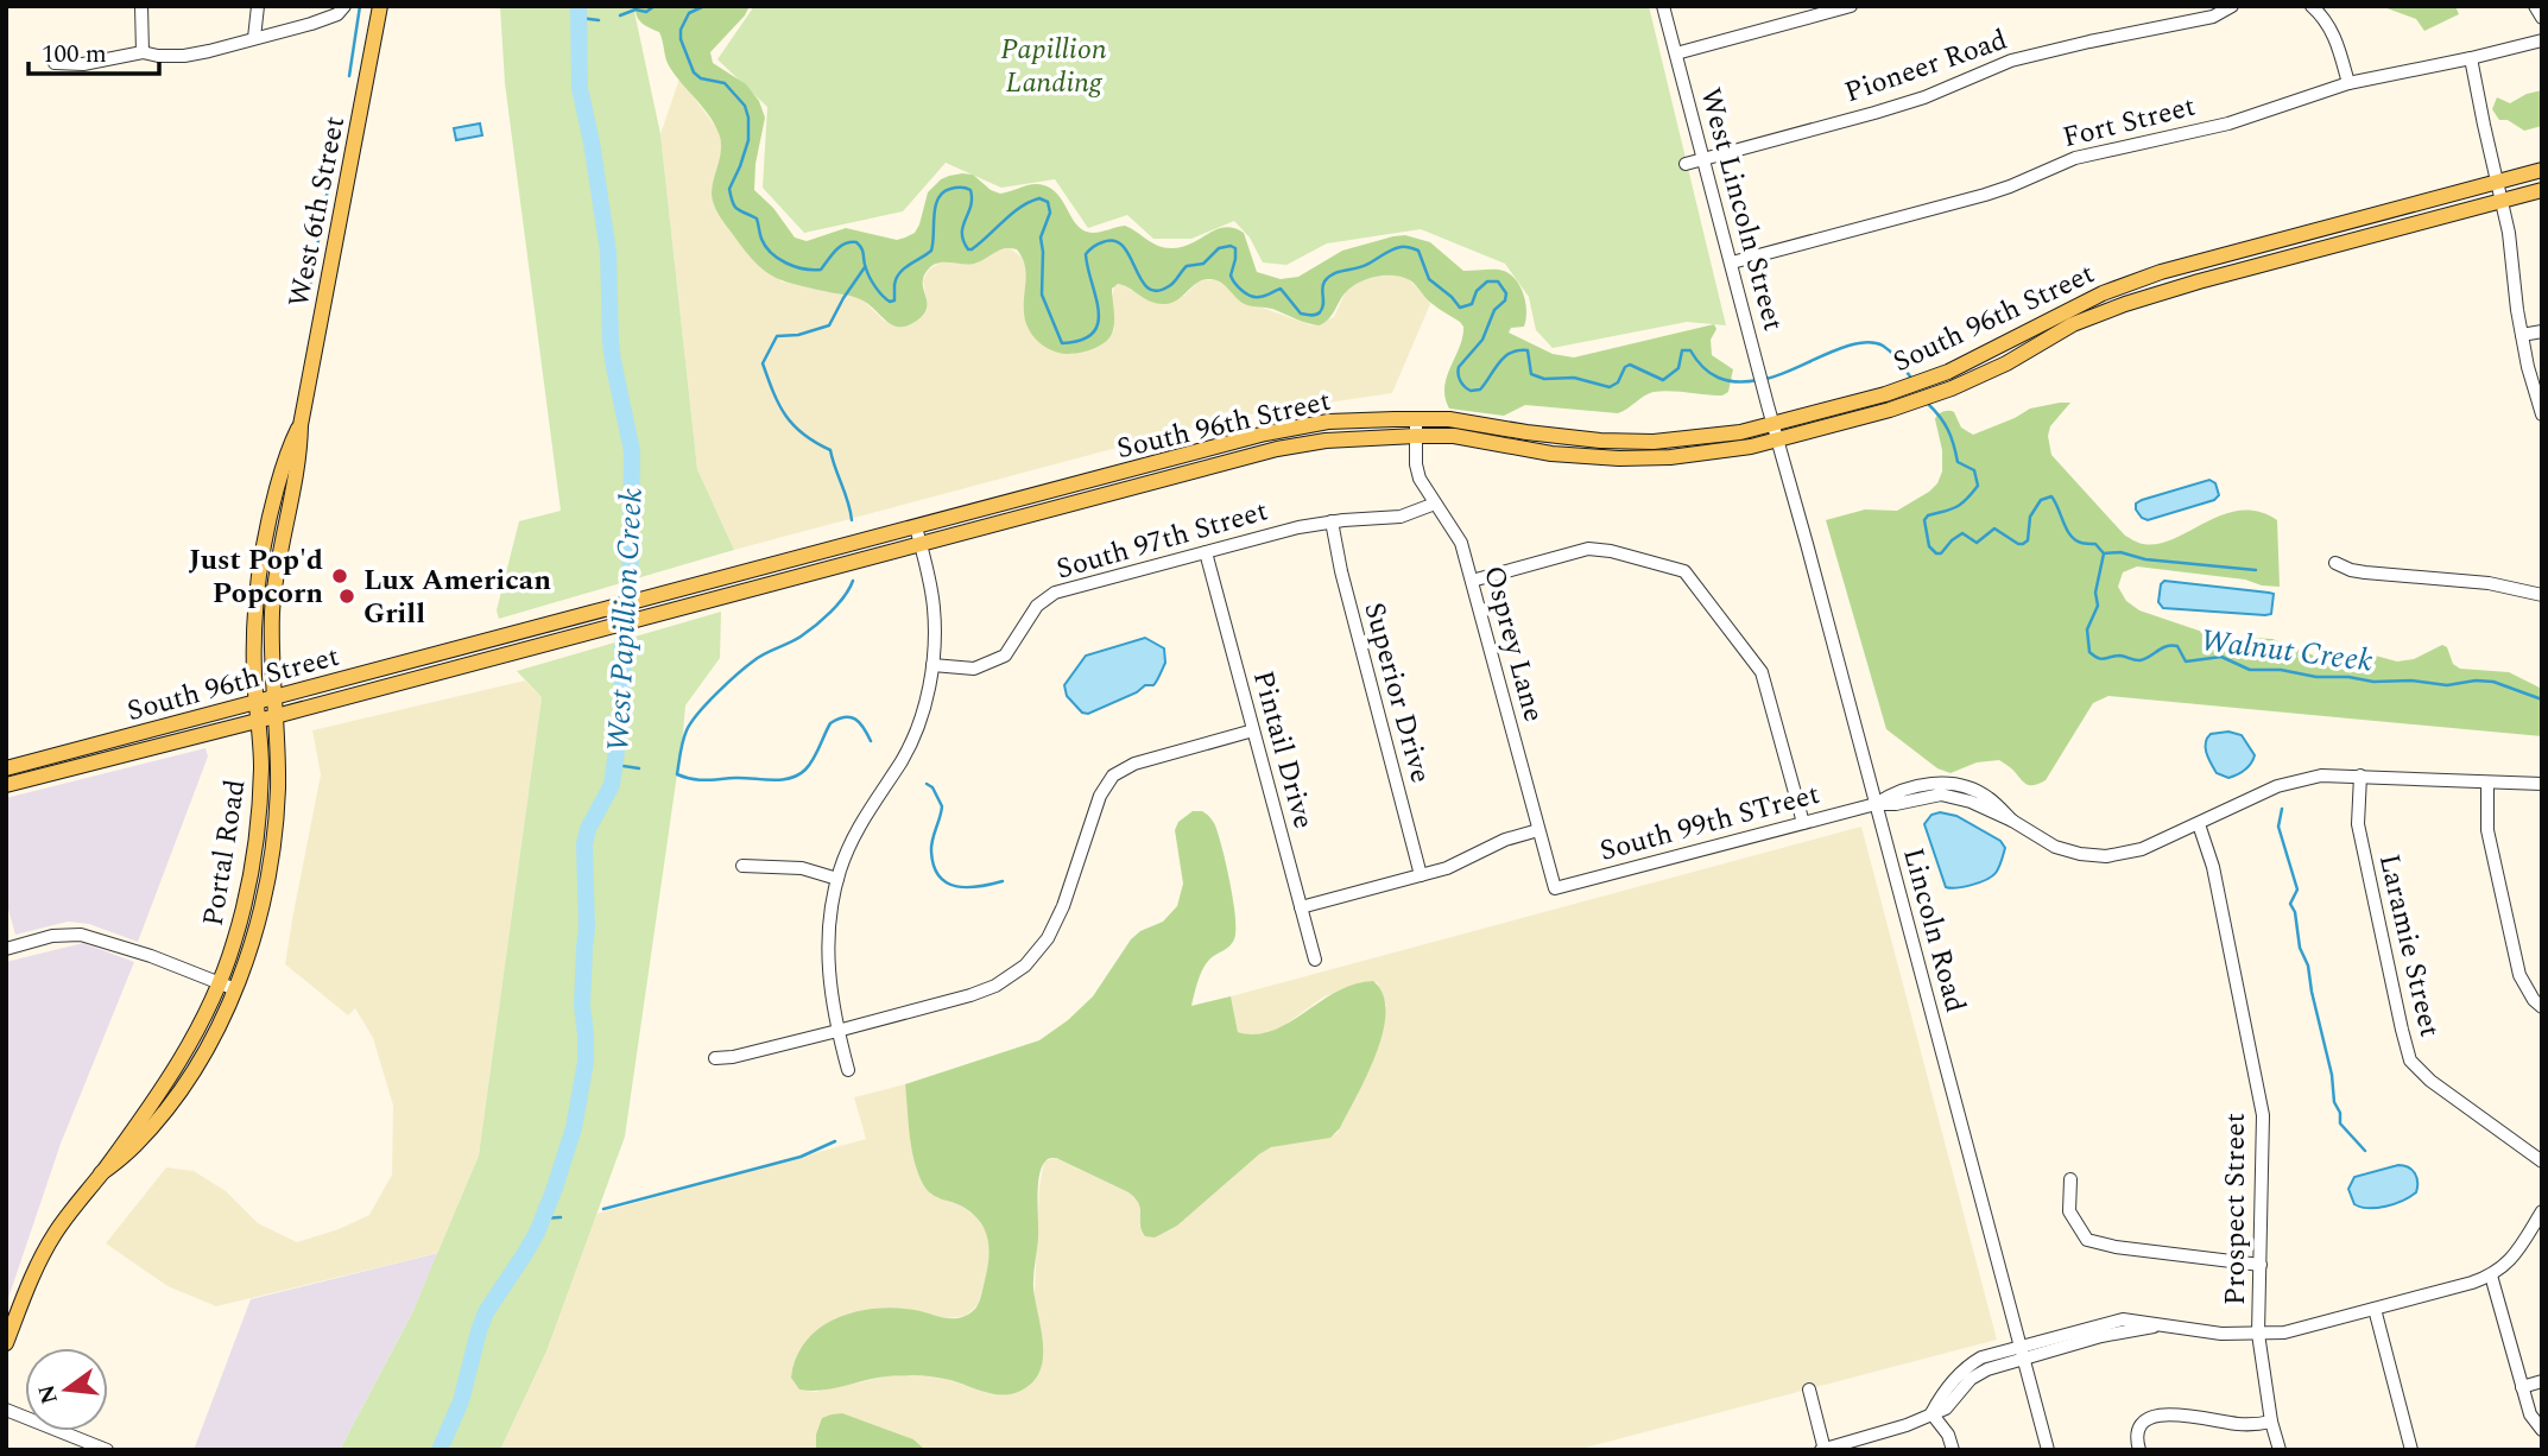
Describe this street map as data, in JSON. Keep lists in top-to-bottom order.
{
  "streets": {
    "main road": ["West 6th Street", "South 96th Street", "Portal Road"],
    "street": [
      "Pioneer Road",
      "Fort Street",
      "West Lincoln Street",
      "South 97th Street",
      "Osprey Lane",
      "Superior Drive",
      "Pintail Drive",
      "South 99th STreet",
      "Lincoln Road",
      "Laramie Street",
      "Prospect Street"
    ]
  },
  "crossings": [
    ["Pioneer Road", "West Lincoln Street"],
    ["Fort Street", "West Lincoln Street"],
    ["West Lincoln Street", "South 96th Street"],
    ["West Lincoln Street", "Lincoln Road"],
    ["West 6th Street", "South 96th Street"],
    ["West 6th Street", "Portal Road"],
    ["South 96th Street", "Osprey Lane"],
    ["South 96th Street", "Portal Road"],
    ["South 96th Street", "Lincoln Road"],
    ["South 97th Street", "Osprey Lane"],
    ["South 97th Street", "Superior Drive"],
    ["South 97th Street", "Pintail Drive"],
    ["Osprey Lane", "South 99th STreet"],
    ["South 99th STreet", "Lincoln Road"]
  ],
  "water": ["West Papillion Creek", "Walnut Creek"],
  "parks": ["Papillion Landing"],
  "places": ["Just Pop'd Popcorn", "Lux American Grill"],
  "scale_bar": "100 m",
  "north": "left"
}
